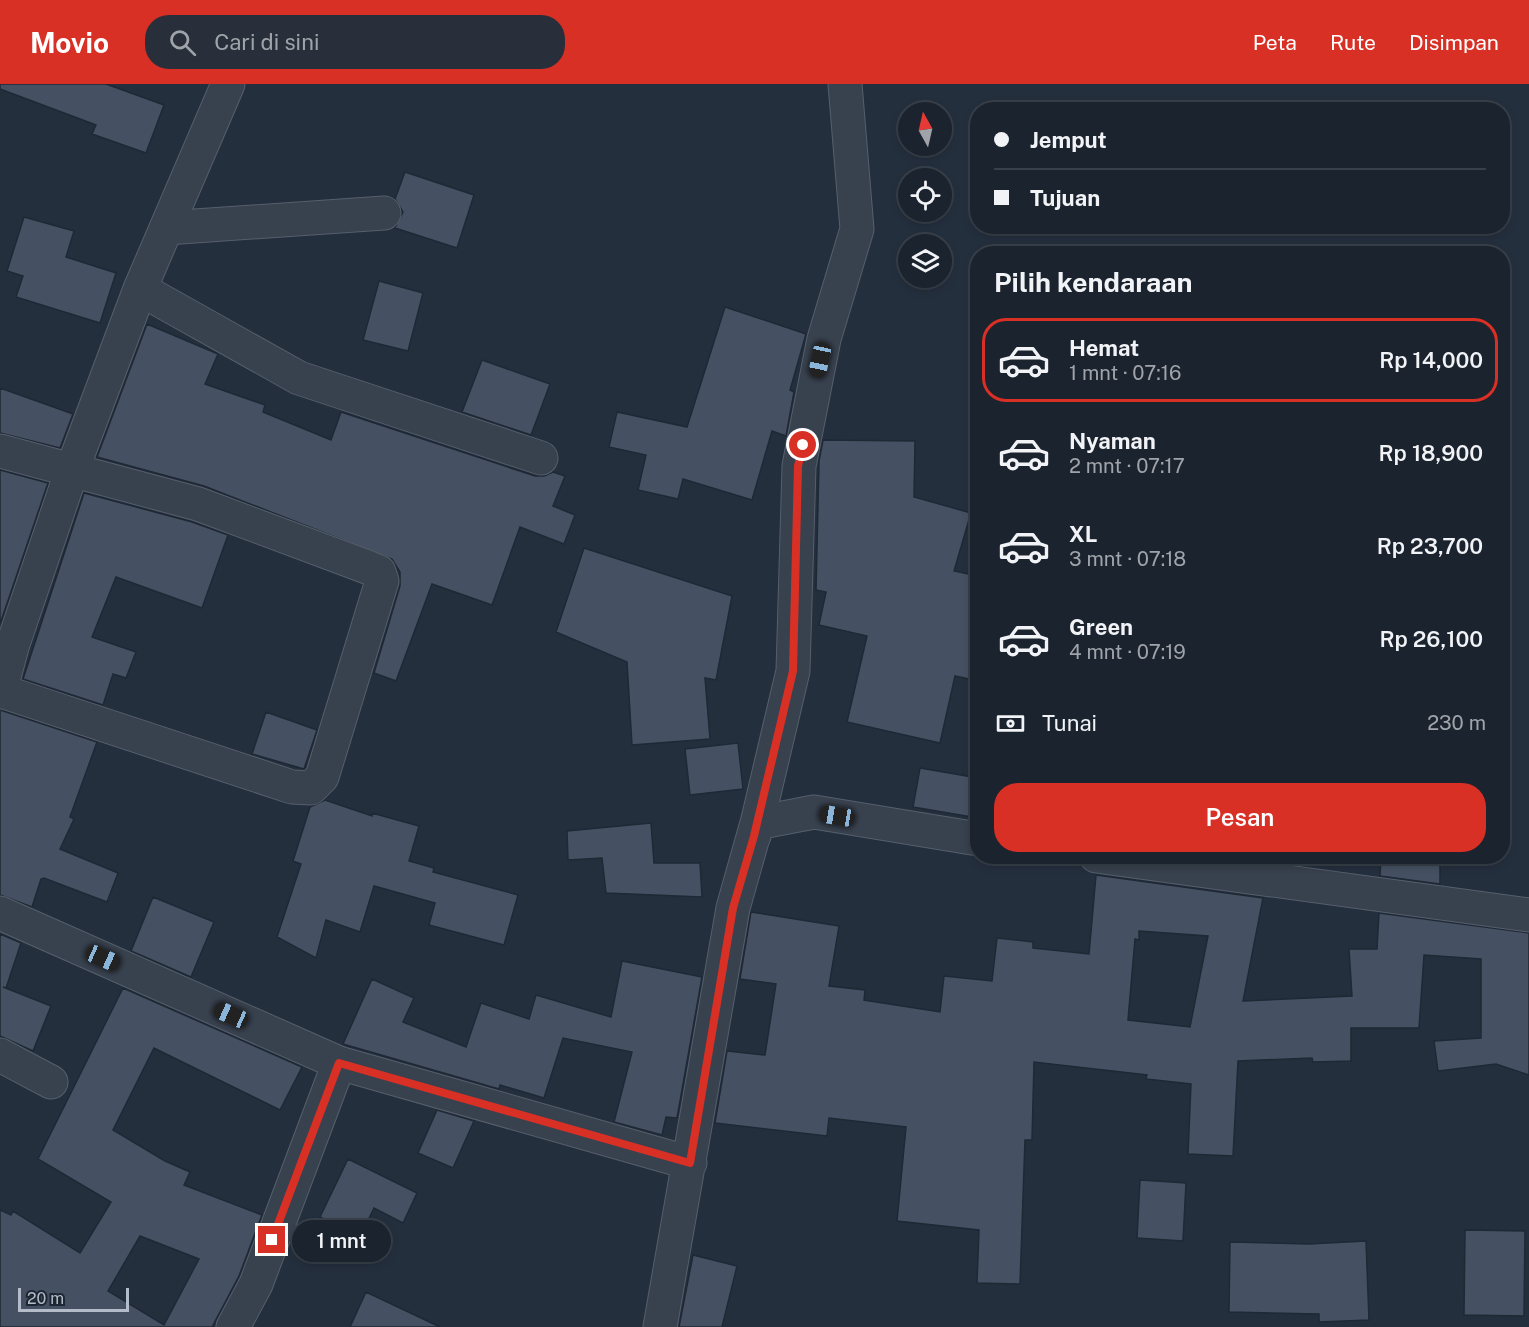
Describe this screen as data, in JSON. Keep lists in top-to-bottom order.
{
  "scale_bar": "20 m",
  "north": "top",
  "page": {
    "header": "Movio",
    "search": "Cari di sini",
    "nav": ["Peta", "Rute", "Disimpan"],
    "banner": ["Jemput", "Tujuan"],
    "heading": "Pilih kendaraan",
    "list": [
      {
        "name": "Hemat",
        "note": "1 mnt · 07:16",
        "value": "Rp 14,000"
      },
      {
        "name": "Nyaman",
        "note": "2 mnt · 07:17",
        "value": "Rp 18,900"
      },
      {
        "name": "XL",
        "note": "3 mnt · 07:18",
        "value": "Rp 23,700"
      },
      {
        "name": "Green",
        "note": "4 mnt · 07:19",
        "value": "Rp 26,100"
      }
    ],
    "pay": ["Tunai", "230 m"],
    "buttons": "Pesan",
    "bubble": "1 mnt",
    "scale": "20 m"
  }
}
